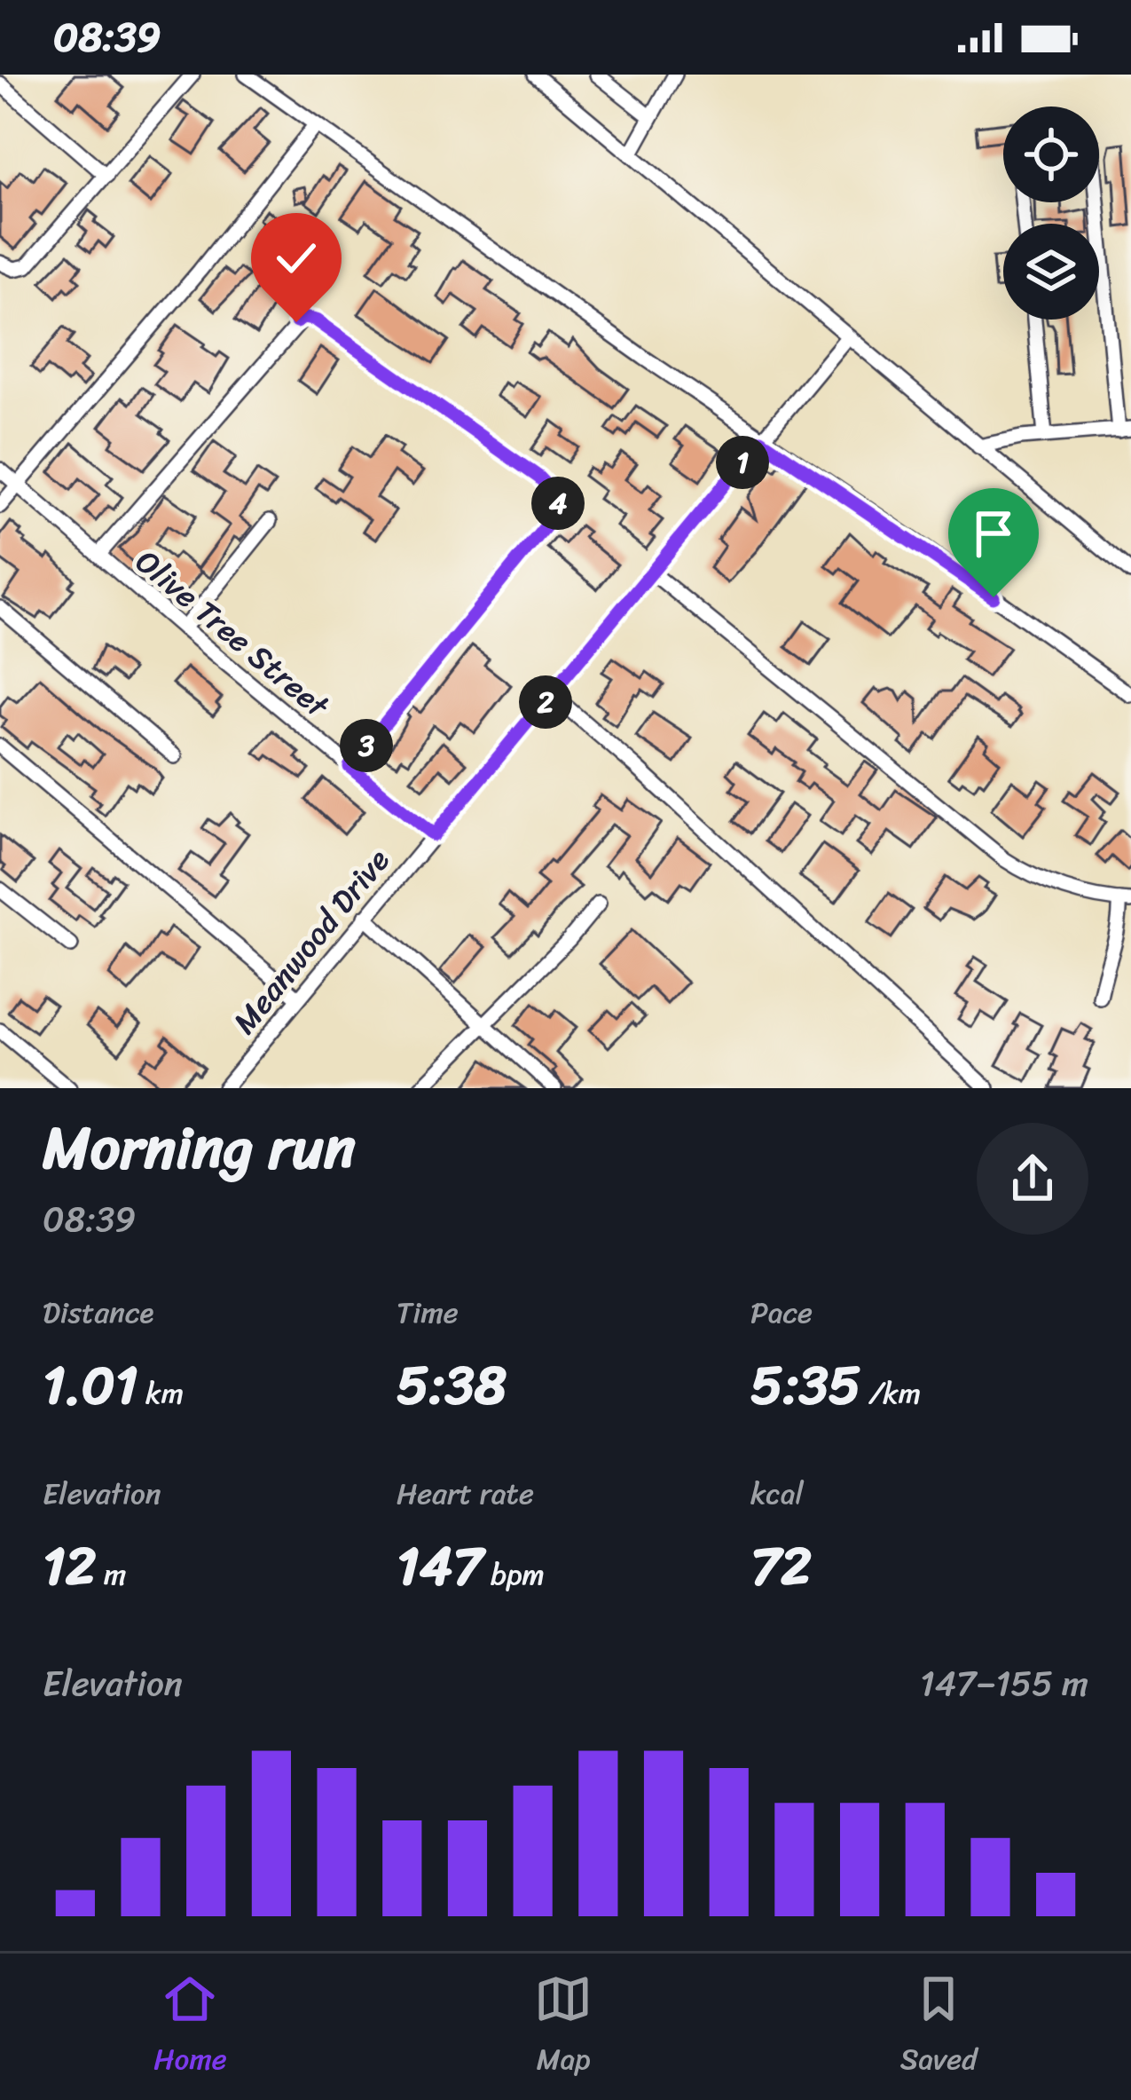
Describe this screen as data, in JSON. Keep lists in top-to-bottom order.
{
  "streets": {
    "street": ["Olive Tree Street", "Meanwood Drive"]
  },
  "crossings": [
    ["Olive Tree Street", "Meanwood Drive"]
  ],
  "page": {
    "status": "08:39",
    "pins": [
      "1",
      "4",
      "2",
      "3"
    ],
    "heading": ["Morning run", "08:39"],
    "stats": [
      ["Distance", "1.01 km"],
      ["Time", "5:38"],
      ["Pace", "5:35 /km"],
      ["Elevation", "12 m"],
      ["Heart rate", "147 bpm"],
      ["kcal", "72"]
    ],
    "chart": ["Elevation", "147–155 m"],
    "tabs": ["Home", "Map", "Saved"]
  }
}
